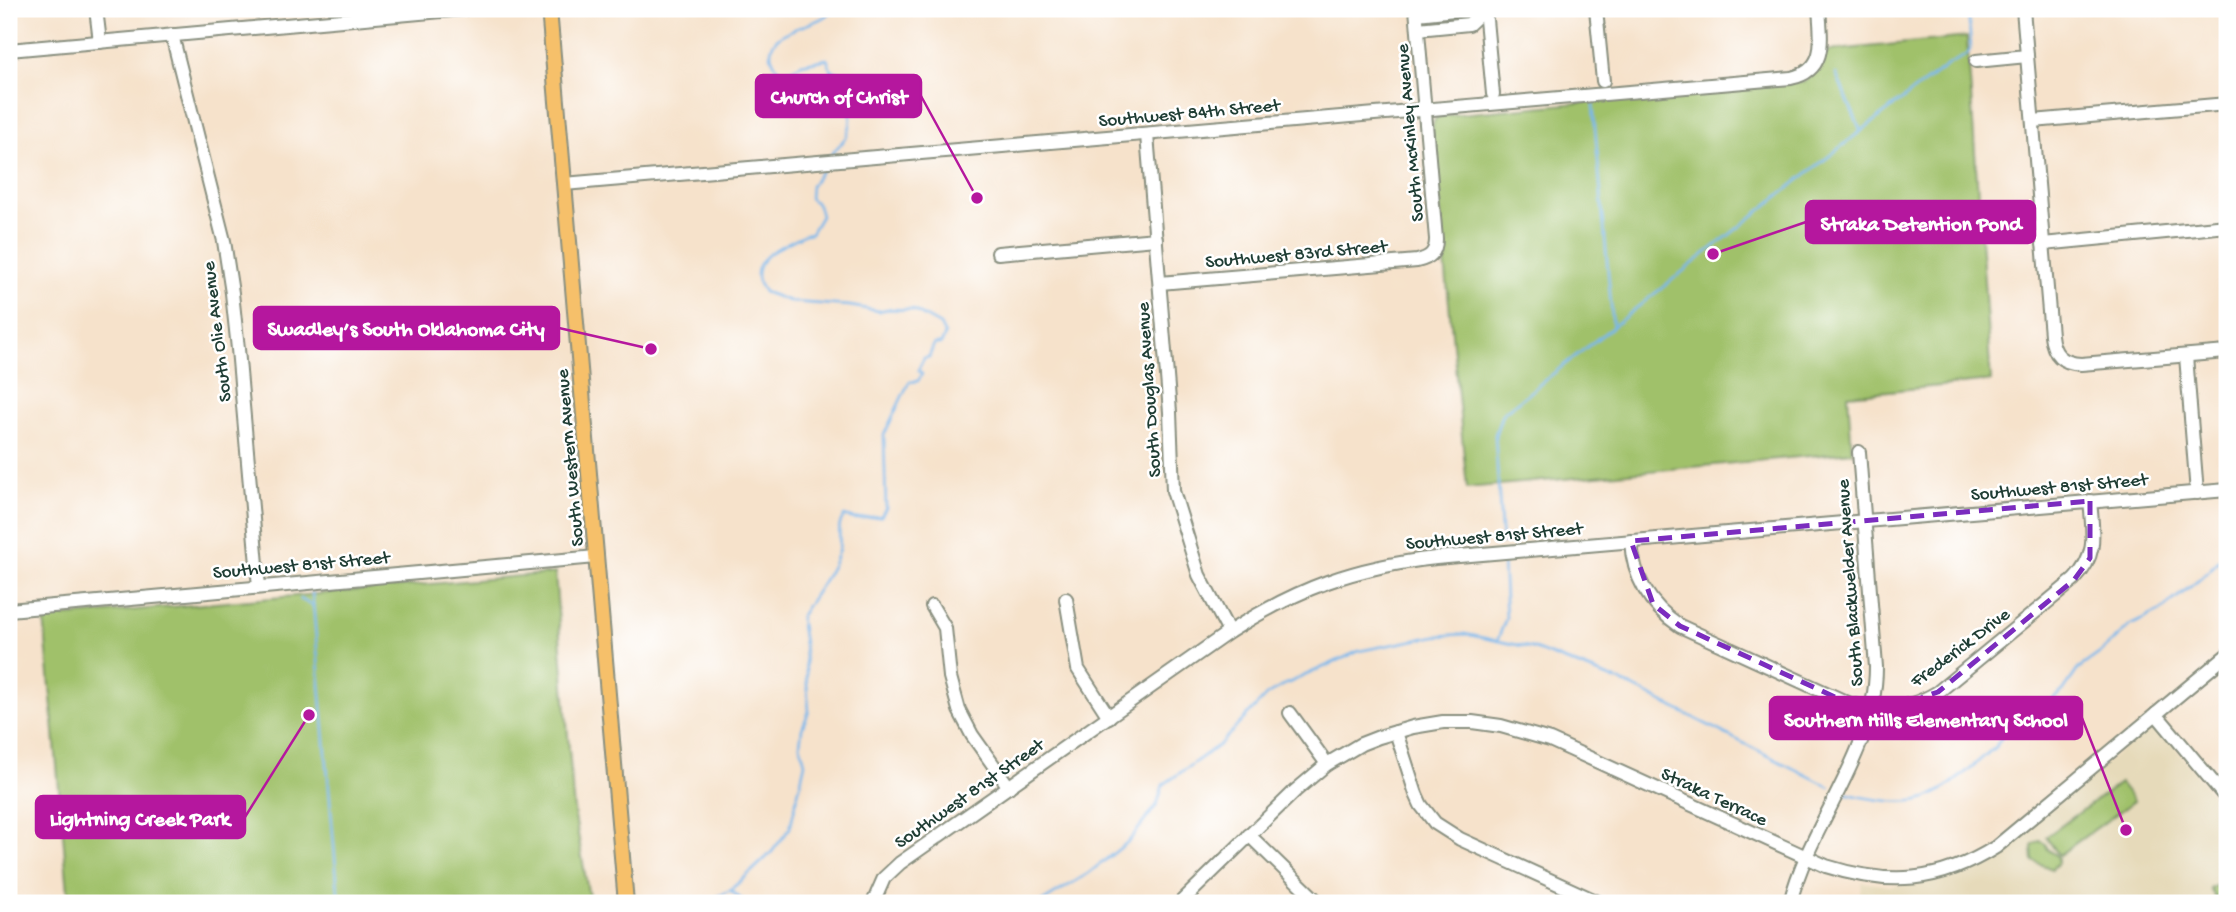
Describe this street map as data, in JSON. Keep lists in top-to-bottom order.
{
  "streets": {
    "main road": ["South Western Avenue"],
    "street": [
      "Southwest 84th Street",
      "South McKinley Avenue",
      "Southwest 83rd Street",
      "South Olie Avenue",
      "South Douglas Avenue",
      "Southwest 81st Street",
      "South Blackwelder Avenue",
      "Frederick Drive",
      "Straka Terrace"
    ]
  },
  "crossings": [
    ["Southwest 84th Street", "South McKinley Avenue"],
    ["Southwest 84th Street", "South Douglas Avenue"],
    ["Southwest 84th Street", "South Western Avenue"],
    ["South McKinley Avenue", "Southwest 83rd Street"],
    ["Southwest 83rd Street", "South Douglas Avenue"],
    ["South Olie Avenue", "Southwest 81st Street"],
    ["South Douglas Avenue", "Southwest 81st Street"],
    ["South Western Avenue", "Southwest 81st Street"],
    ["Southwest 81st Street", "South Blackwelder Avenue"],
    ["Southwest 81st Street", "Frederick Drive"],
    ["South Blackwelder Avenue", "Frederick Drive"],
    ["South Blackwelder Avenue", "Straka Terrace"]
  ],
  "places": [
    "Church of Christ",
    "Straka Detention Pond",
    "Swadley’s South Oklahoma City",
    "Lightning Creek Park",
    "Southern Hills Elementary School"
  ]
}
